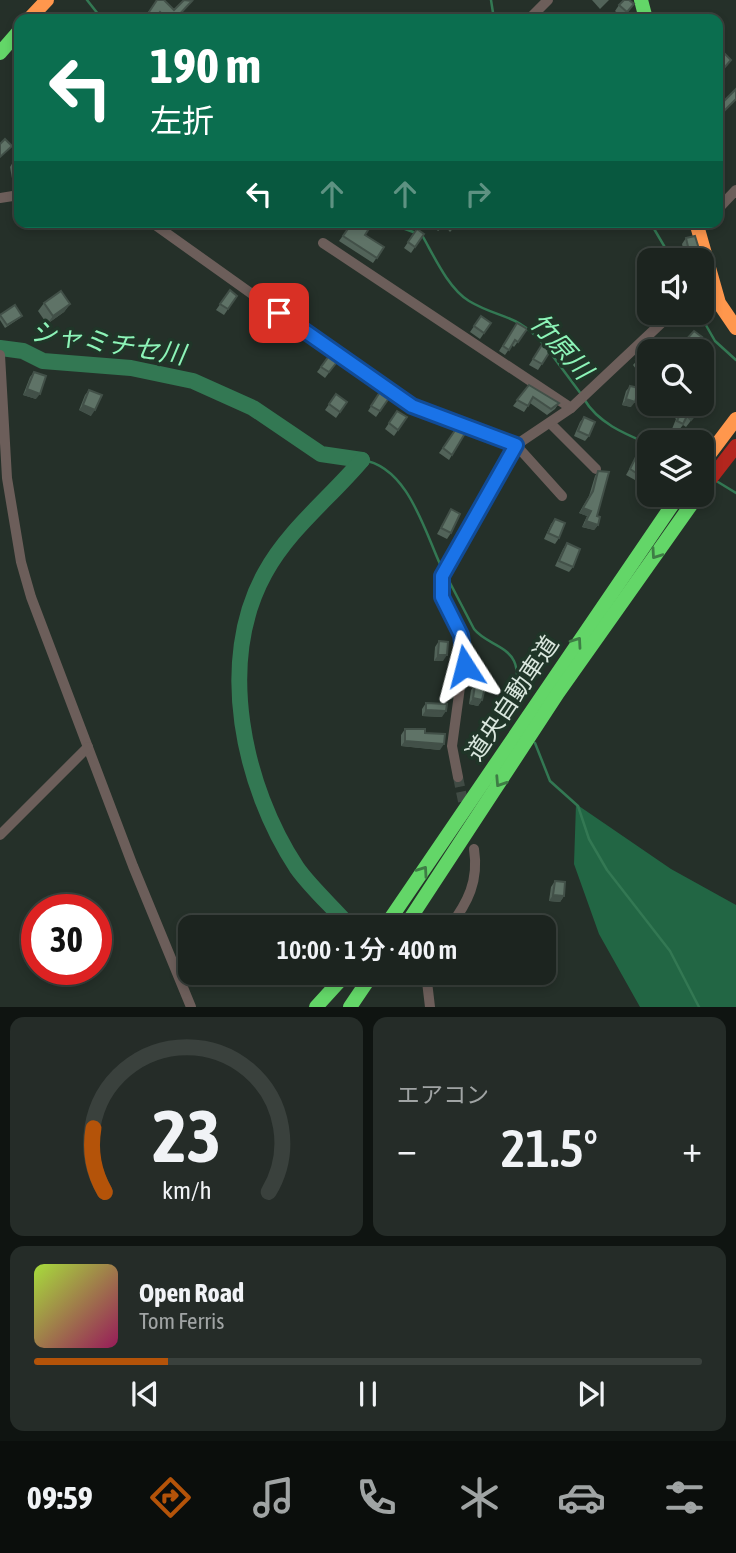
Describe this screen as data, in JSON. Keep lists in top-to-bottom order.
{
  "streets": {
    "main road": ["道央自動車道"]
  },
  "water": ["シャミチセ川", "竹原川"],
  "page": {
    "turn": ["190 m", "左折"],
    "limit": "30",
    "trip": "10:00 · 1 分 · 400 m",
    "tile": "エアコン",
    "heat": ["−", "21.5°", "+"],
    "song": ["Open Road", "Tom Ferris"],
    "tabs": "09:59",
    "gauge": ["23", "km/h"]
  }
}
